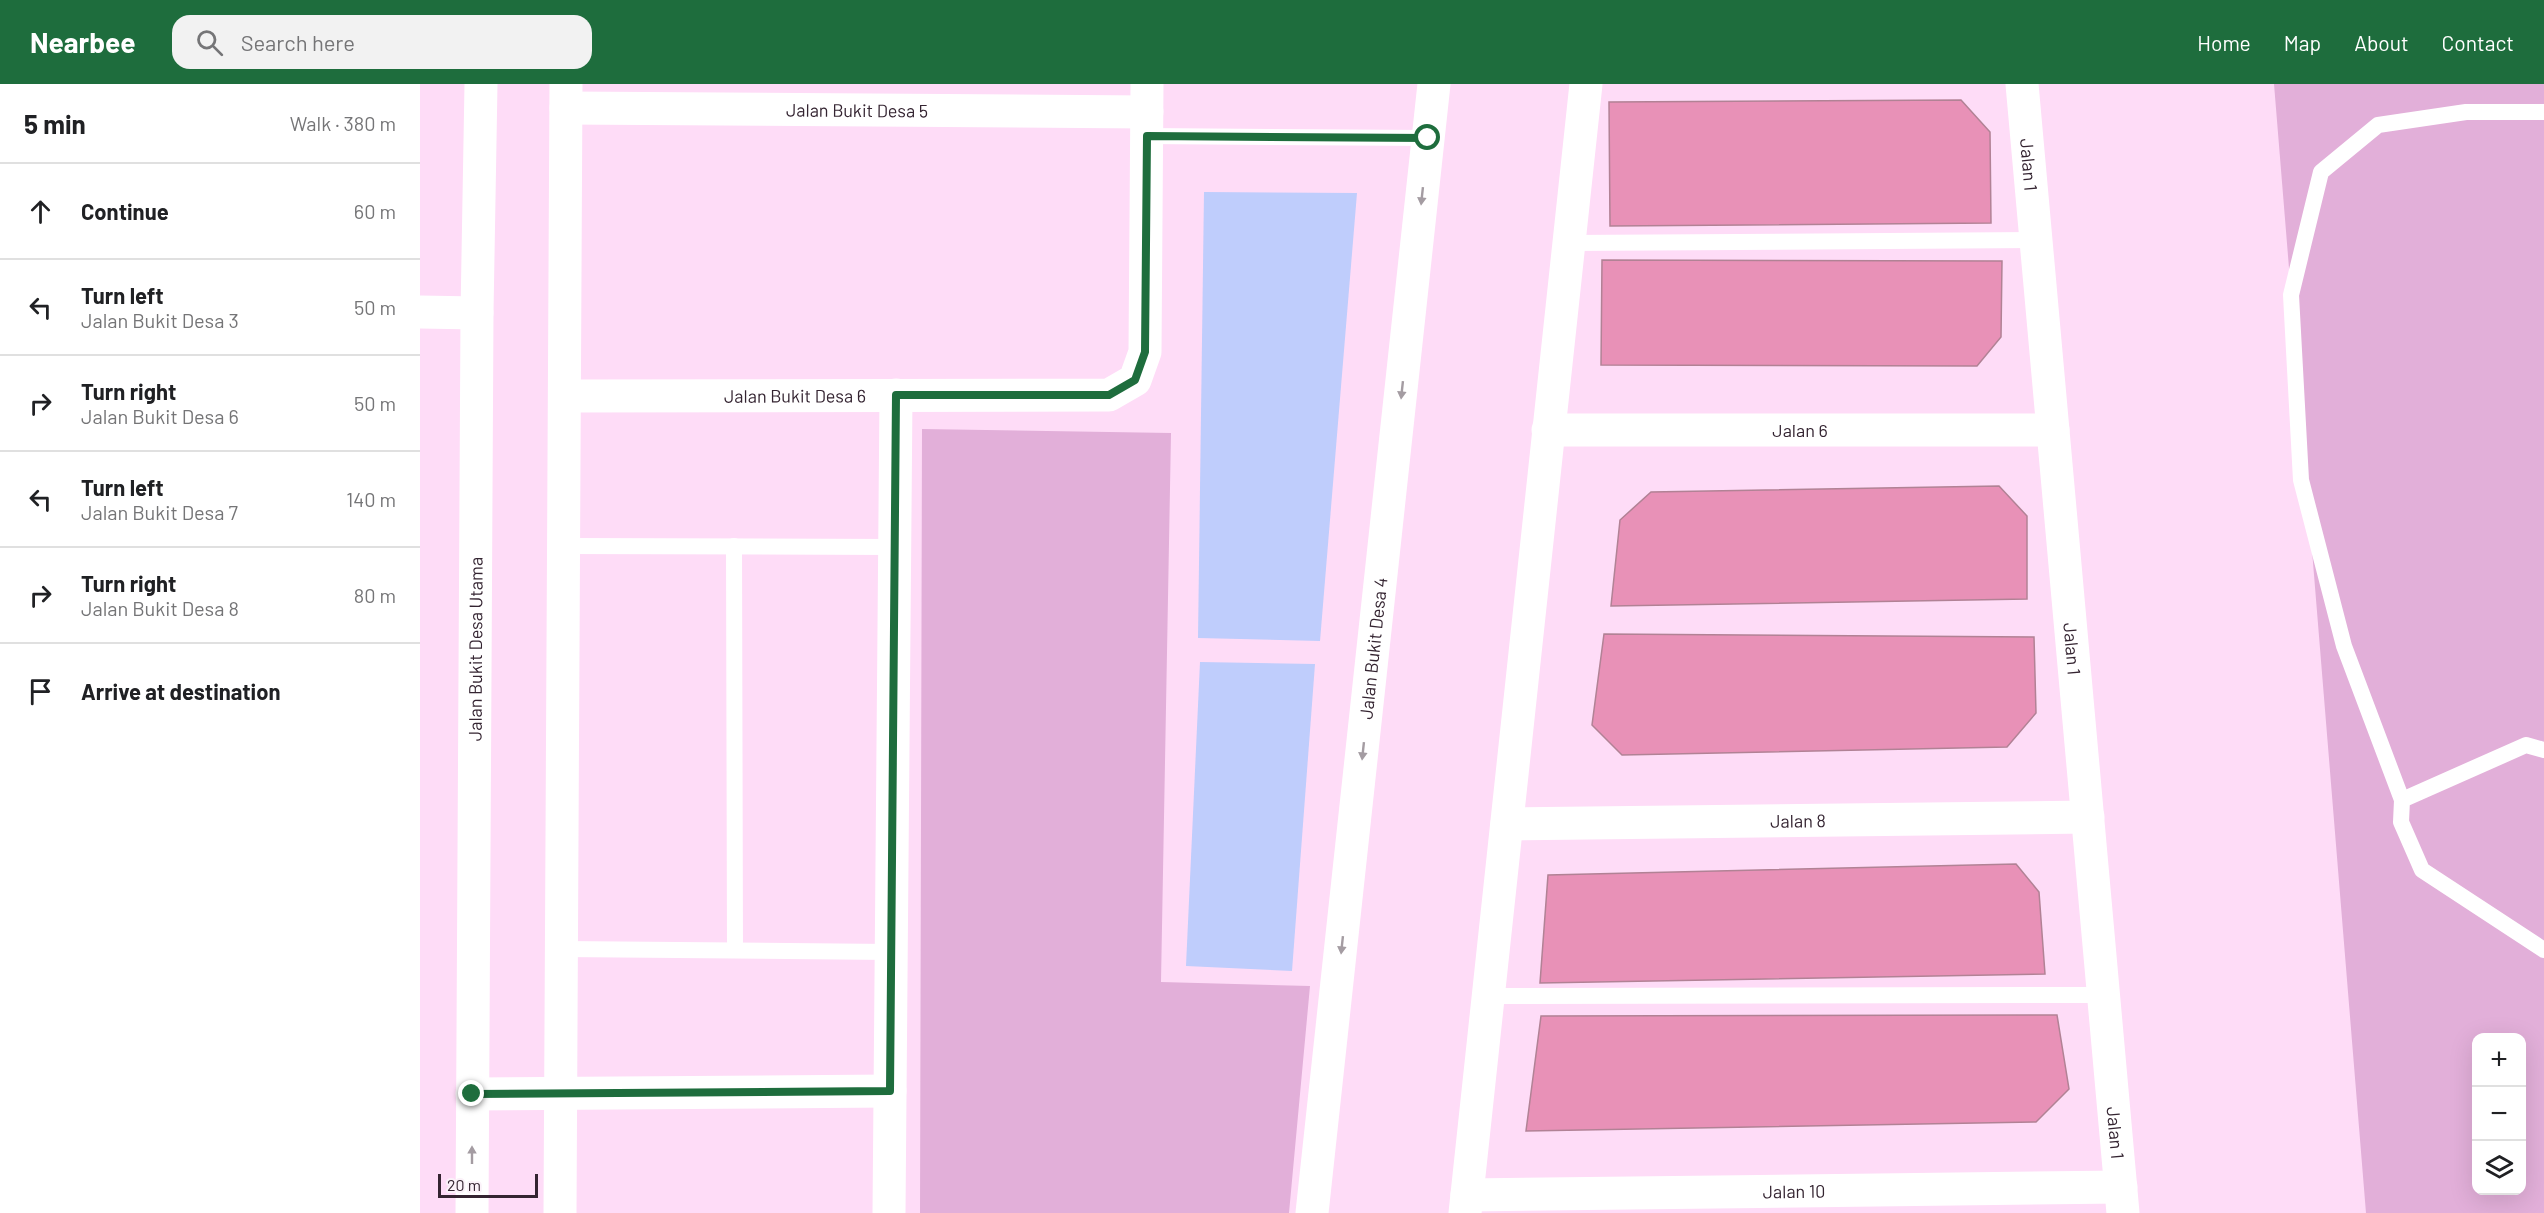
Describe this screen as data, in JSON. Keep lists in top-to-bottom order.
{
  "streets": {
    "street": [
      "Jalan Bukit Desa 5",
      "Jalan 1",
      "Jalan Bukit Desa 6",
      "Jalan 6",
      "Jalan Bukit Desa Utama",
      "Jalan Bukit Desa 4",
      "Jalan 8",
      "Jalan 10"
    ]
  },
  "crossings": [
    ["Jalan Bukit Desa 5", "Jalan Bukit Desa 6"],
    ["Jalan 1", "Jalan 6"],
    ["Jalan 1", "Jalan 8"],
    ["Jalan 1", "Jalan 10"]
  ],
  "scale_bar": "20 m",
  "page": {
    "header": "Nearbee",
    "search": "Search here",
    "nav": [
      "Home",
      "Map",
      "About",
      "Contact"
    ],
    "heading": ["5 min", "Walk · 380 m"],
    "list": [
      ["Continue", "60 m"],
      ["Turn left", "Jalan Bukit Desa 3", "50 m"],
      ["Turn right", "Jalan Bukit Desa 6", "50 m"],
      ["Turn left", "Jalan Bukit Desa 7", "140 m"],
      ["Turn right", "Jalan Bukit Desa 8", "80 m"],
      "Arrive at destination"
    ],
    "map_buttons": ["+", "−"],
    "scale": "20 m"
  }
}
